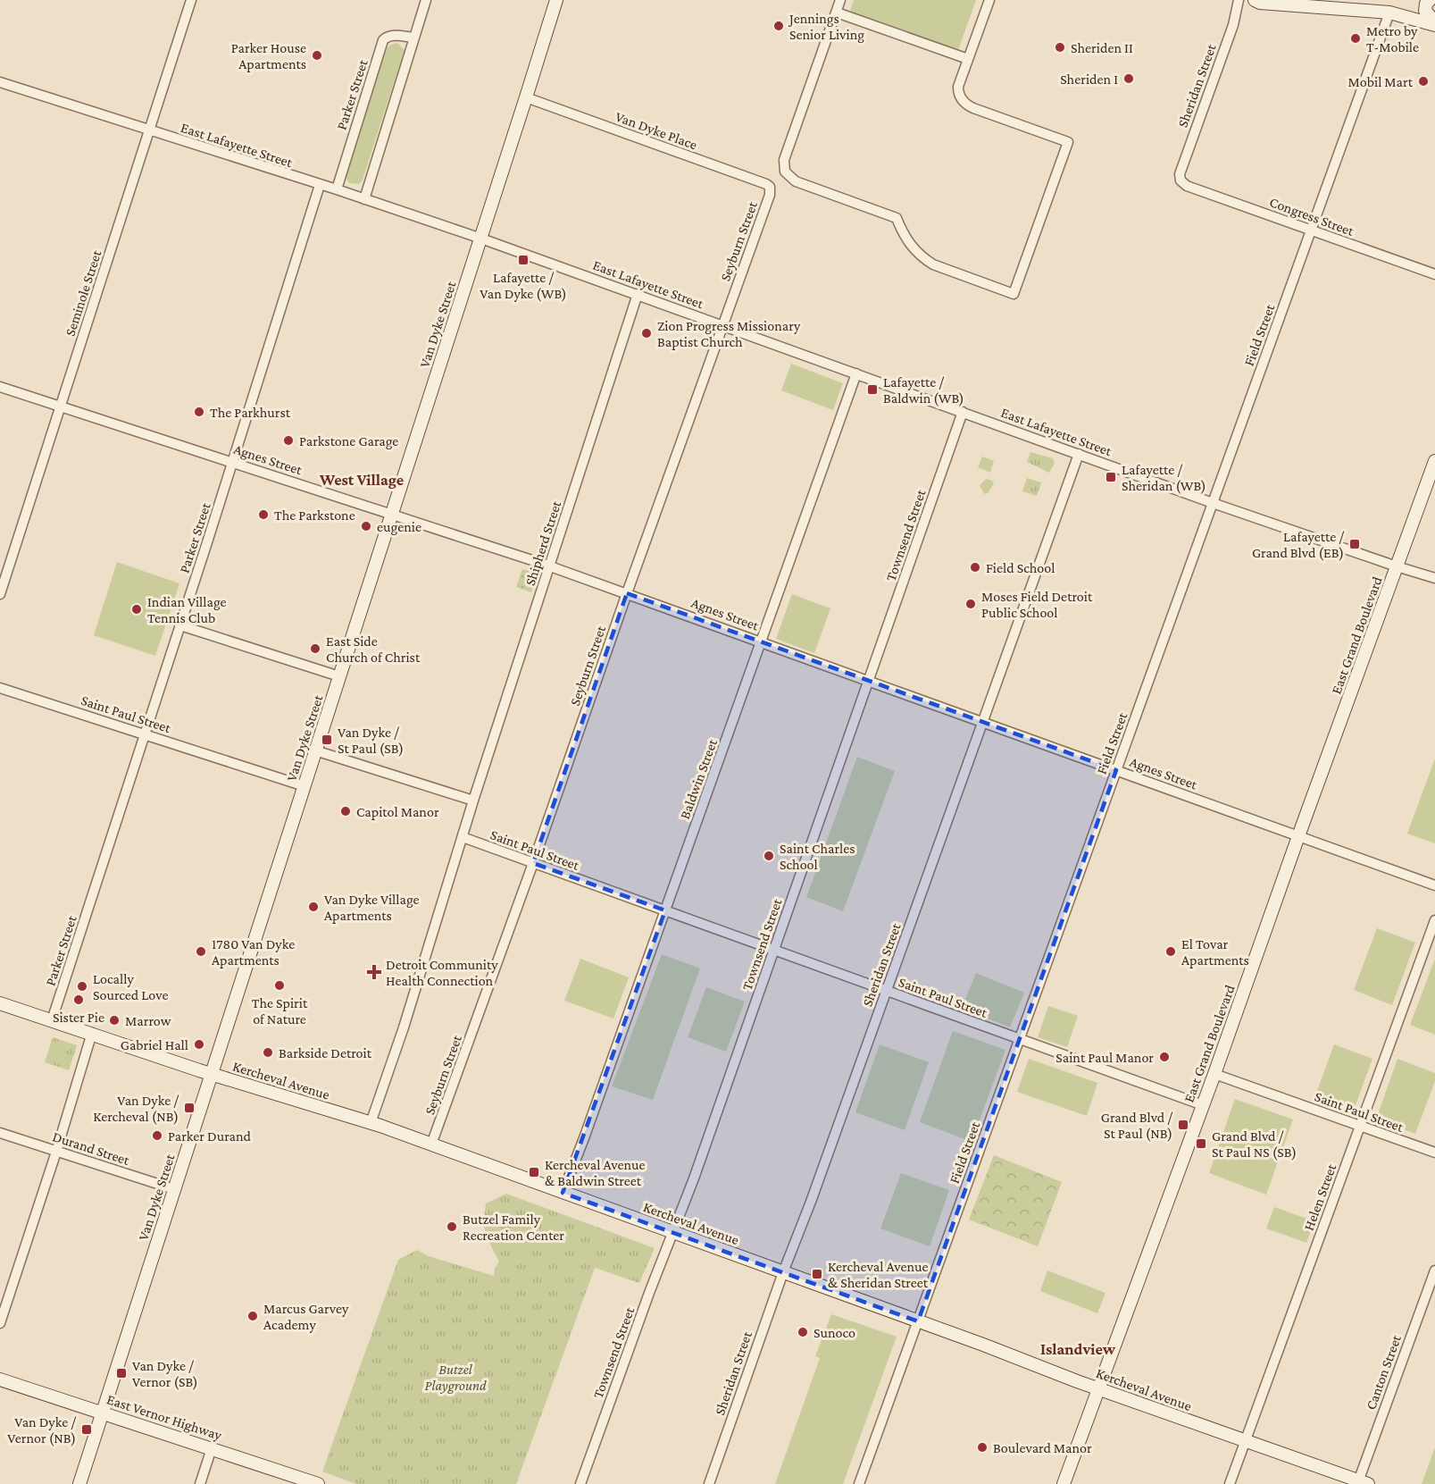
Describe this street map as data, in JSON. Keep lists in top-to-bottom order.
{
  "streets": {
    "main road": [
      "Van Dyke Street",
      "East Grand Boulevard",
      "Kercheval Avenue",
      "East Vernor Highway"
    ],
    "street": [
      "Sheridan Street",
      "Parker Street",
      "Van Dyke Place",
      "East Lafayette Street",
      "Congress Street",
      "Seyburn Street",
      "Seminole Street",
      "Field Street",
      "Agnes Street",
      "Townsend Street",
      "Shipherd Street",
      "Saint Paul Street",
      "Baldwin Street",
      "Durand Street",
      "Helen Street",
      "Canton Street"
    ]
  },
  "crossings": [
    ["Sheridan Street", "East Lafayette Street"],
    ["Sheridan Street", "Congress Street"],
    ["Sheridan Street", "Agnes Street"],
    ["Sheridan Street", "Saint Paul Street"],
    ["Sheridan Street", "Kercheval Avenue"],
    ["Parker Street", "East Lafayette Street"],
    ["Parker Street", "Agnes Street"],
    ["Parker Street", "Saint Paul Street"],
    ["Parker Street", "Kercheval Avenue"],
    ["Van Dyke Place", "Seyburn Street"],
    ["Van Dyke Place", "Van Dyke Street"],
    ["East Lafayette Street", "Seyburn Street"],
    ["East Lafayette Street", "Seminole Street"],
    ["East Lafayette Street", "Van Dyke Street"],
    ["East Lafayette Street", "Field Street"],
    ["East Lafayette Street", "Townsend Street"],
    ["East Lafayette Street", "Shipherd Street"],
    ["East Lafayette Street", "East Grand Boulevard"],
    ["East Lafayette Street", "Baldwin Street"],
    ["Congress Street", "Field Street"],
    ["Seyburn Street", "Agnes Street"],
    ["Seyburn Street", "Saint Paul Street"],
    ["Seyburn Street", "Kercheval Avenue"],
    ["Seminole Street", "Agnes Street"],
    ["Van Dyke Street", "Agnes Street"],
    ["Van Dyke Street", "Saint Paul Street"],
    ["Van Dyke Street", "Kercheval Avenue"],
    ["Van Dyke Street", "Durand Street"],
    ["Van Dyke Street", "East Vernor Highway"],
    ["Field Street", "Agnes Street"],
    ["Field Street", "Saint Paul Street"],
    ["Field Street", "Kercheval Avenue"],
    ["Agnes Street", "Townsend Street"],
    ["Agnes Street", "Shipherd Street"],
    ["Agnes Street", "East Grand Boulevard"],
    ["Agnes Street", "Baldwin Street"],
    ["Townsend Street", "Saint Paul Street"],
    ["Townsend Street", "Kercheval Avenue"],
    ["Shipherd Street", "Saint Paul Street"],
    ["East Grand Boulevard", "Saint Paul Street"],
    ["East Grand Boulevard", "Kercheval Avenue"],
    ["Saint Paul Street", "Baldwin Street"],
    ["Saint Paul Street", "Helen Street"],
    ["Baldwin Street", "Kercheval Avenue"],
    ["Kercheval Avenue", "Helen Street"],
    ["Kercheval Avenue", "Canton Street"]
  ],
  "districts": ["West Village", "Islandview"],
  "parks": ["Butzel Playground"],
  "places": {
    "other": [
      "Jennings Senior Living",
      "Metro by T-Mobile",
      "Sheriden II",
      "Parker House Apartments",
      "Sheriden I",
      "Mobil Mart",
      "Zion Progress Missionary Baptist Church",
      "The Parkhurst",
      "Parkstone Garage",
      "The Parkstone",
      "eugenie",
      "Field School",
      "Moses Field Detroit Public School",
      "Indian Village Tennis Club",
      "East Side Church of Christ",
      "Capitol Manor",
      "Saint Charles School",
      "Van Dyke Village Apartments",
      "1780 Van Dyke Apartments",
      "El Tovar Apartments",
      "The Spirit of Nature",
      "Locally Sourced Love",
      "Sister Pie",
      "Marrow",
      "Gabriel Hall",
      "Barkside Detroit",
      "Saint Paul Manor",
      "Parker Durand",
      "Butzel Family Recreation Center",
      "Marcus Garvey Academy",
      "Sunoco",
      "Boulevard Manor"
    ],
    "transit": [
      "Lafayette / Van Dyke (WB)",
      "Lafayette / Baldwin (WB)",
      "Lafayette / Sheridan (WB)",
      "Lafayette / Grand Blvd (EB)",
      "Van Dyke / St Paul (SB)",
      "Van Dyke / Kercheval (NB)",
      "Grand Blvd / St Paul (NB)",
      "Grand Blvd / St Paul NS (SB)",
      "Kercheval Avenue & Baldwin Street",
      "Kercheval Avenue & Sheridan Street",
      "Van Dyke / Vernor (SB)",
      "Van Dyke / Vernor (NB)"
    ],
    "health": ["Detroit Community Health Connection"]
  }
}
